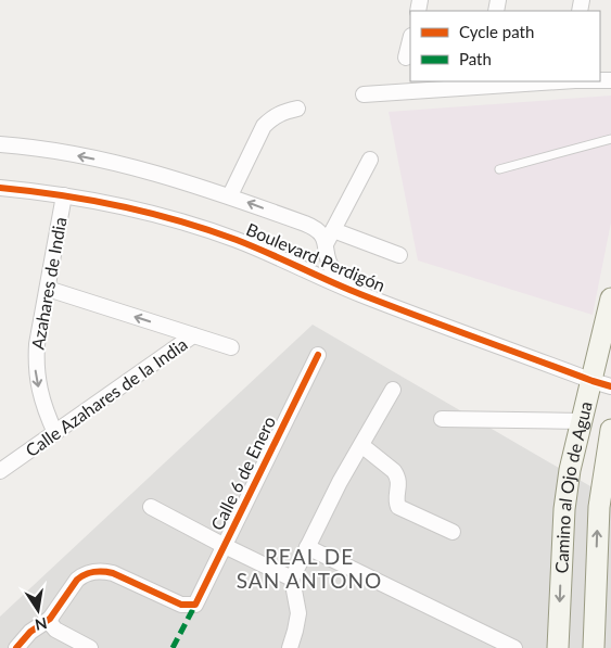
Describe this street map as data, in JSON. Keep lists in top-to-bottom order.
{
  "streets": {
    "street": [
      "Boulevard Perdigón",
      "Azahares de India",
      "Calle Azahares de la India",
      "Calle 6 de Enero",
      "Camino al Ojo de Agua"
    ]
  },
  "crossings": [
    ["Boulevard Perdigón", "Azahares de India"],
    ["Boulevard Perdigón", "Camino al Ojo de Agua"],
    ["Azahares de India", "Calle Azahares de la India"]
  ],
  "one_way": ["Azahares de India", "Calle Azahares de la India"],
  "districts": ["REAL DE SAN ANTONO"],
  "legend": ["Cycle path", "Path"],
  "north": "bottom"
}
